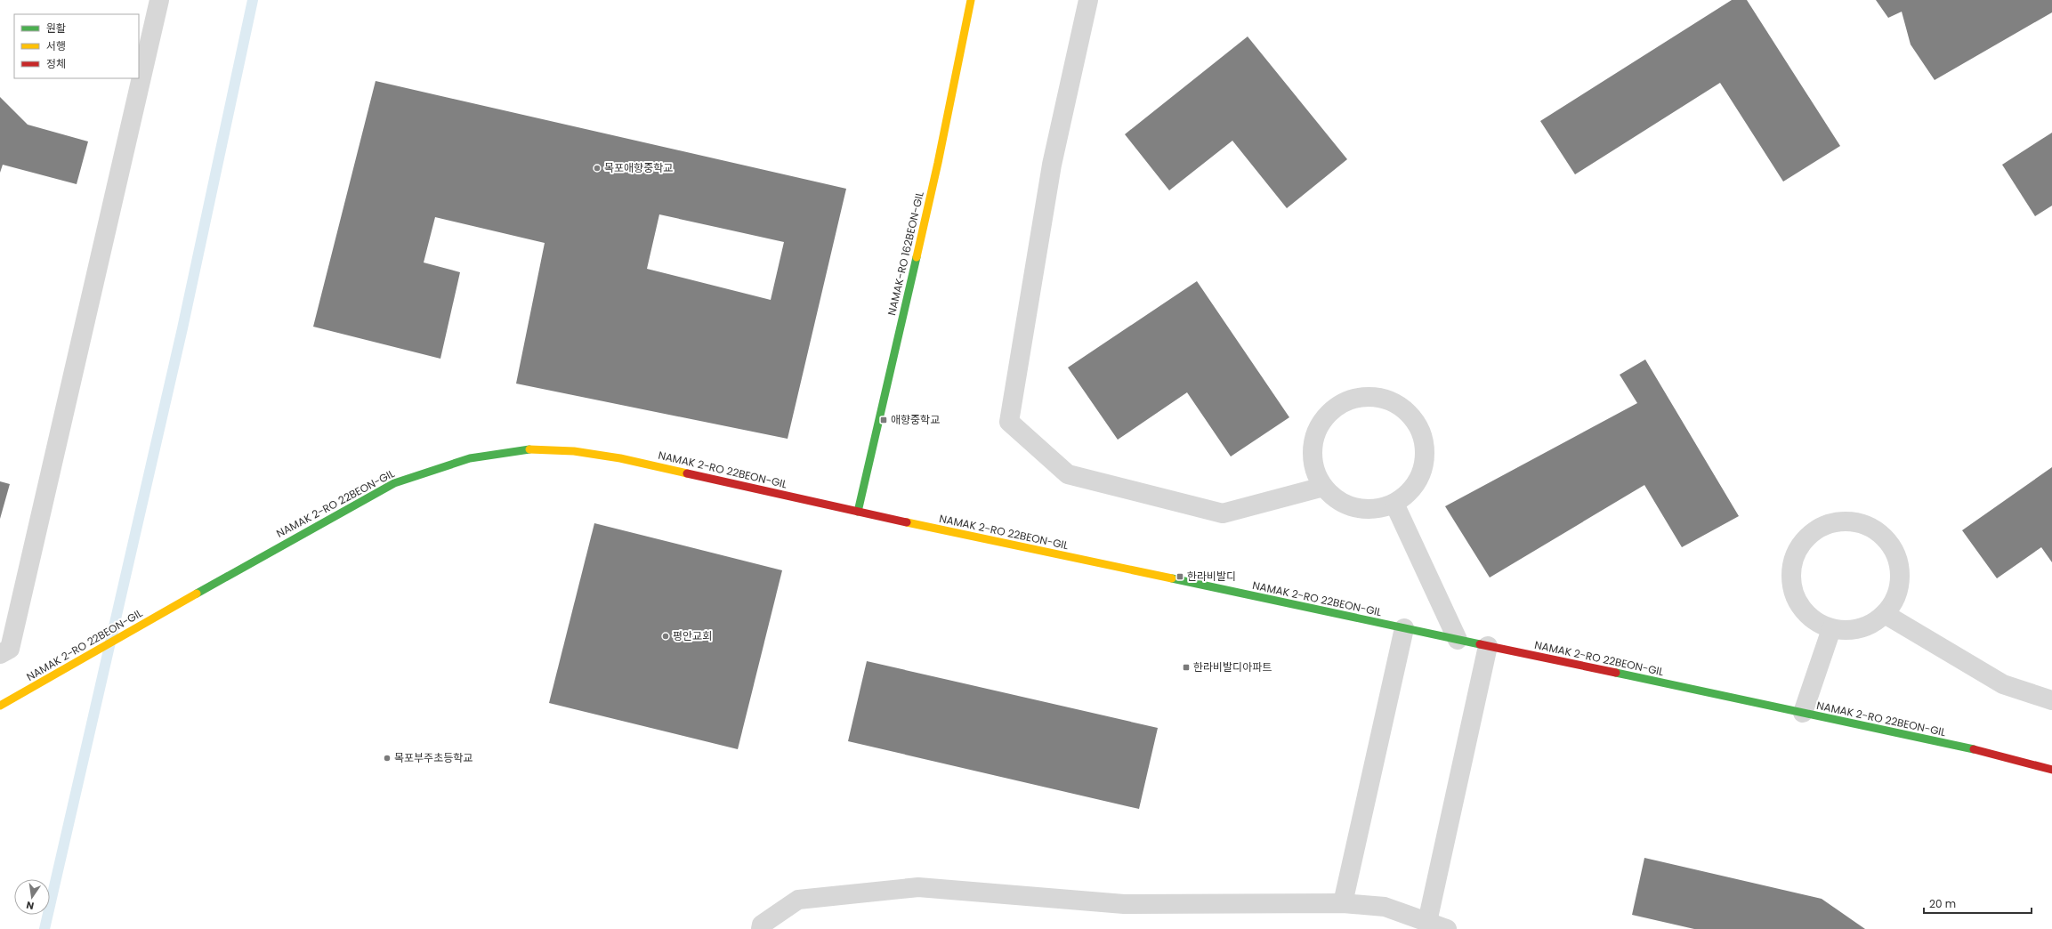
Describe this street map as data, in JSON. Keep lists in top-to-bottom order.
{
  "streets": {
    "street": ["NAMAK-RO 162BEON-GIL", "NAMAK 2-RO 22BEON-GIL"]
  },
  "crossings": [
    ["NAMAK-RO 162BEON-GIL", "NAMAK 2-RO 22BEON-GIL"]
  ],
  "places": {
    "other": ["목포애향중학교", "평안교회", "목포부주초등학교"],
    "transit": ["애향중학교", "한라비발디", "한라비발디아파트"]
  },
  "legend": ["원활", "서행", "정체"],
  "scale_bar": "20 m",
  "north": "bottom"
}
